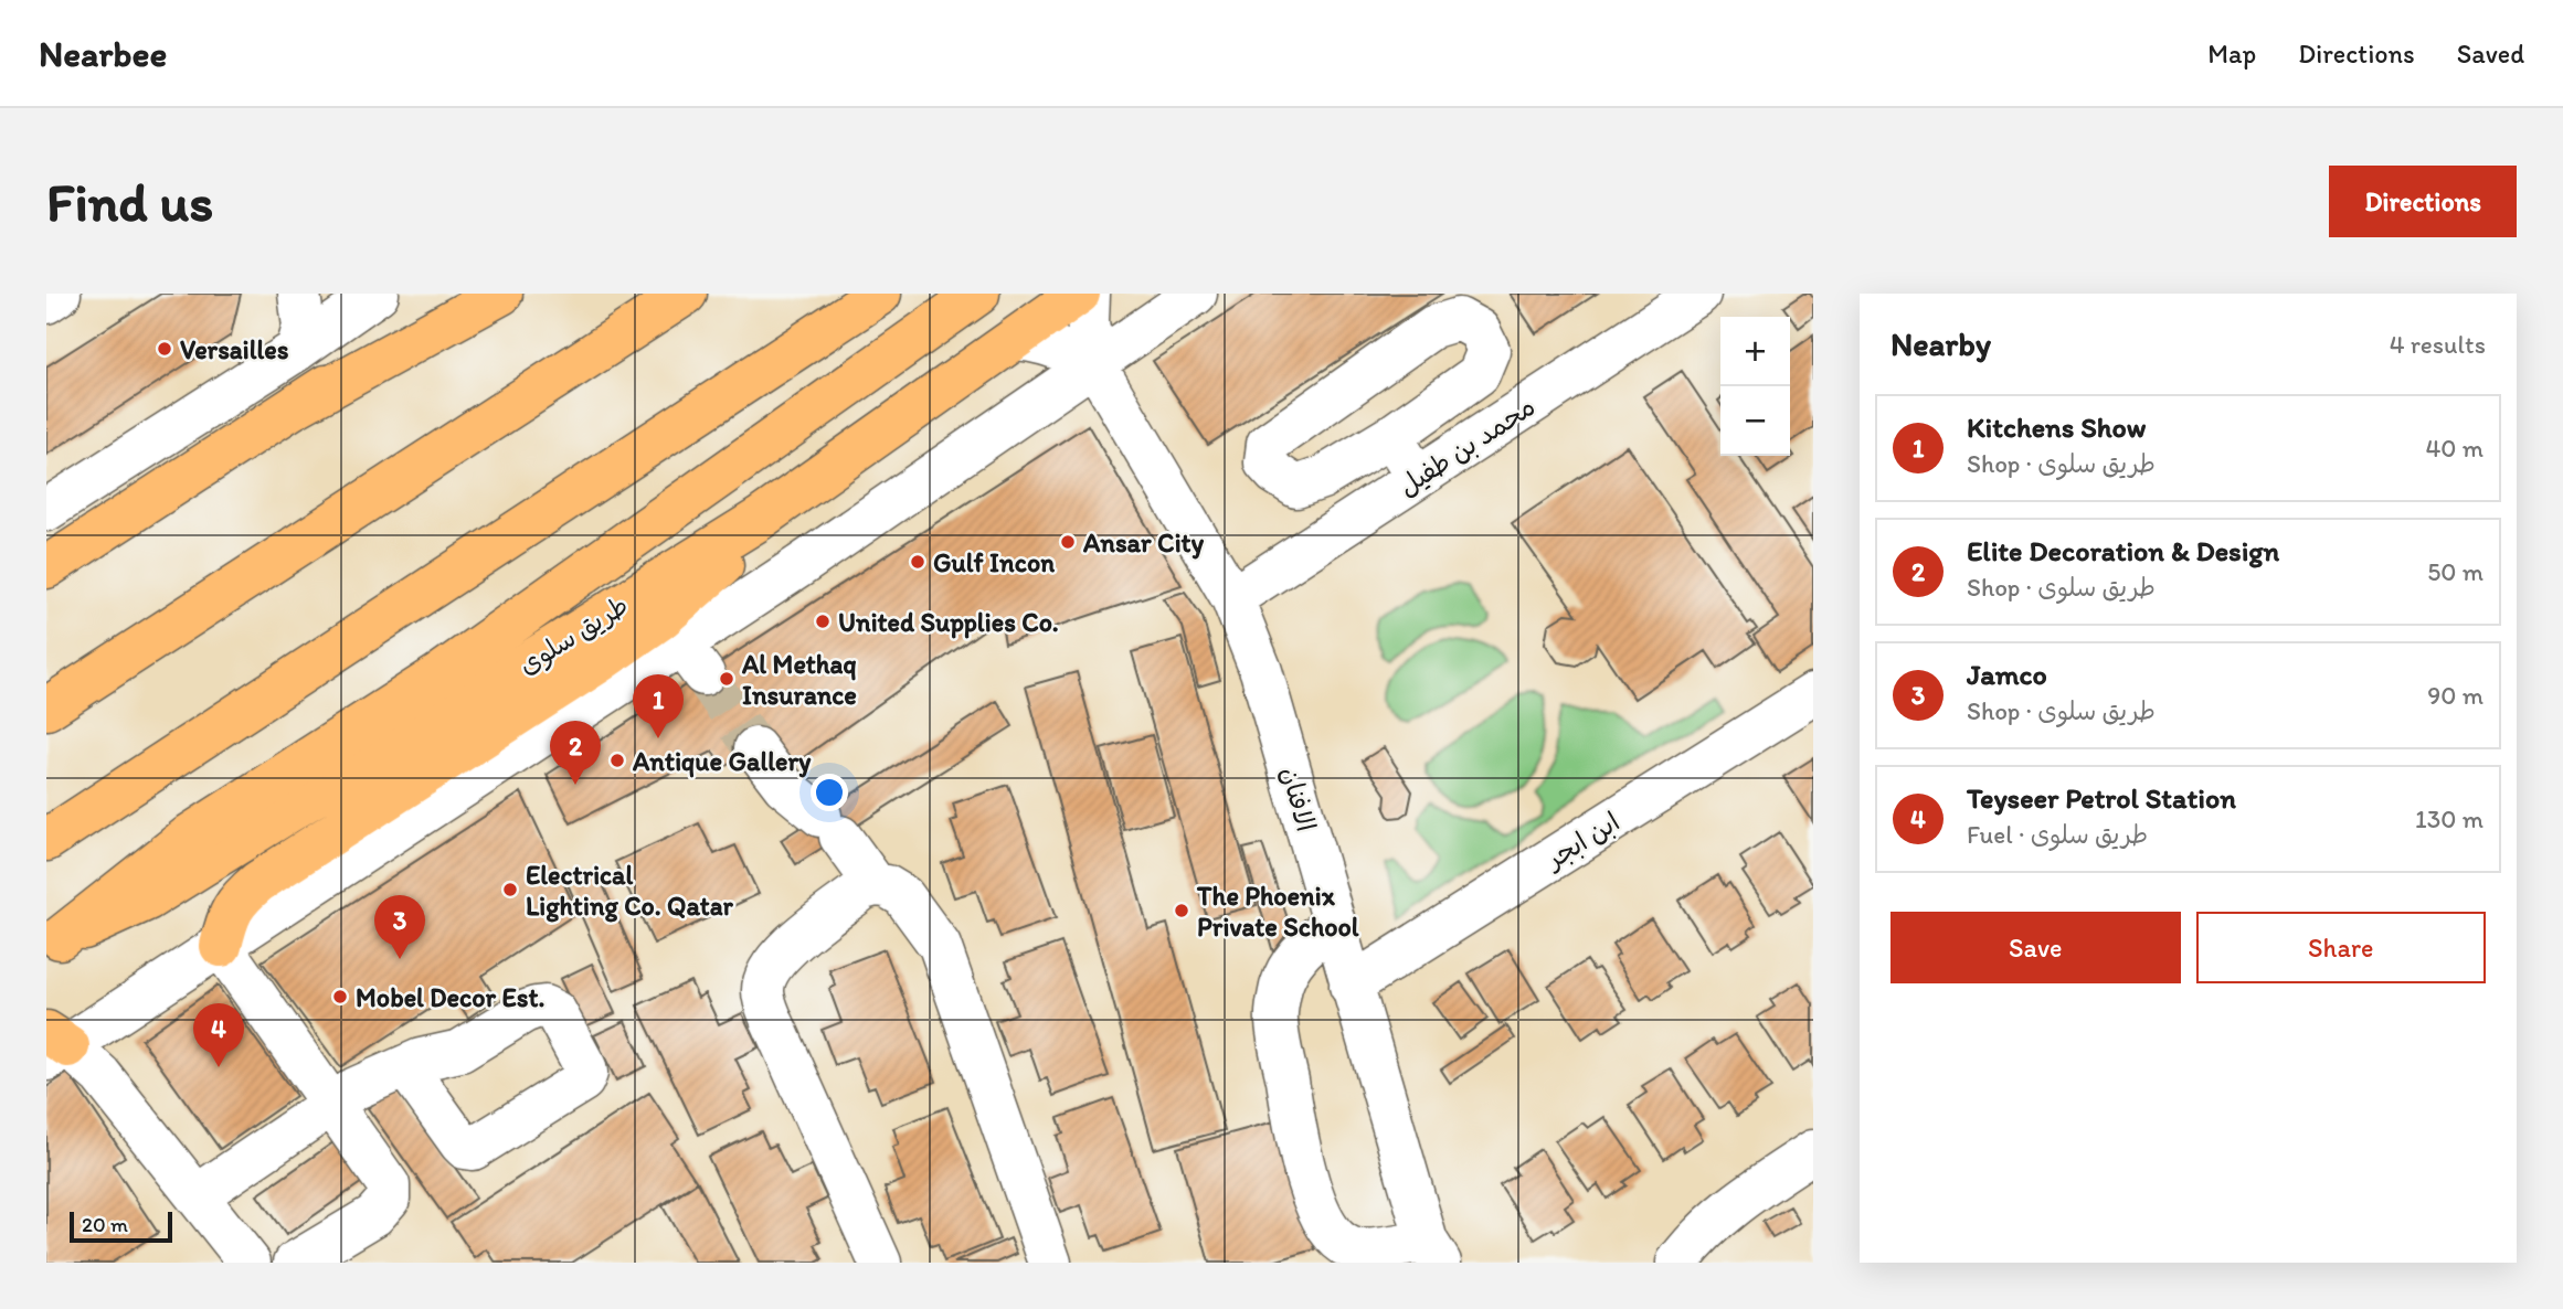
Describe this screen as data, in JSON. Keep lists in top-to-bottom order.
{
  "streets": {
    "main road": ["طريق سلوى"],
    "street": ["محمد بن طفيل", "الافنان", "ابن ابجر"]
  },
  "crossings": [
    ["محمد بن طفيل", "الافنان"],
    ["الافنان", "ابن ابجر"]
  ],
  "places": [
    "Versailles",
    "Ansar City",
    "Gulf Incon",
    "United Supplies Co.",
    "Al Methaq Insurance",
    "Antique Gallery",
    "Electrical Lighting Co. Qatar",
    "The Phoenix Private School",
    "Mobel Decor Est."
  ],
  "scale_bar": "20 m",
  "page": {
    "header": "Nearbee",
    "nav": ["Map", "Directions", "Saved"],
    "buttons": [
      "Directions",
      ["Save", "Share"]
    ],
    "title": "Find us",
    "heading": ["Nearby", "4 results"],
    "map_buttons": ["+", "−"],
    "list": [
      {
        "mark": "1",
        "name": "Kitchens Show",
        "note": "Shop · طريق سلوى",
        "value": "40 m"
      },
      {
        "mark": "2",
        "name": "Elite Decoration & Design",
        "note": "Shop · طريق سلوى",
        "value": "50 m"
      },
      {
        "mark": "3",
        "name": "Jamco",
        "note": "Shop · طريق سلوى",
        "value": "90 m"
      },
      {
        "mark": "4",
        "name": "Teyseer Petrol Station",
        "note": "Fuel · طريق سلوى",
        "value": "130 m"
      }
    ],
    "pins": [
      "1",
      "2",
      "3",
      "4"
    ],
    "scale": "20 m"
  }
}
